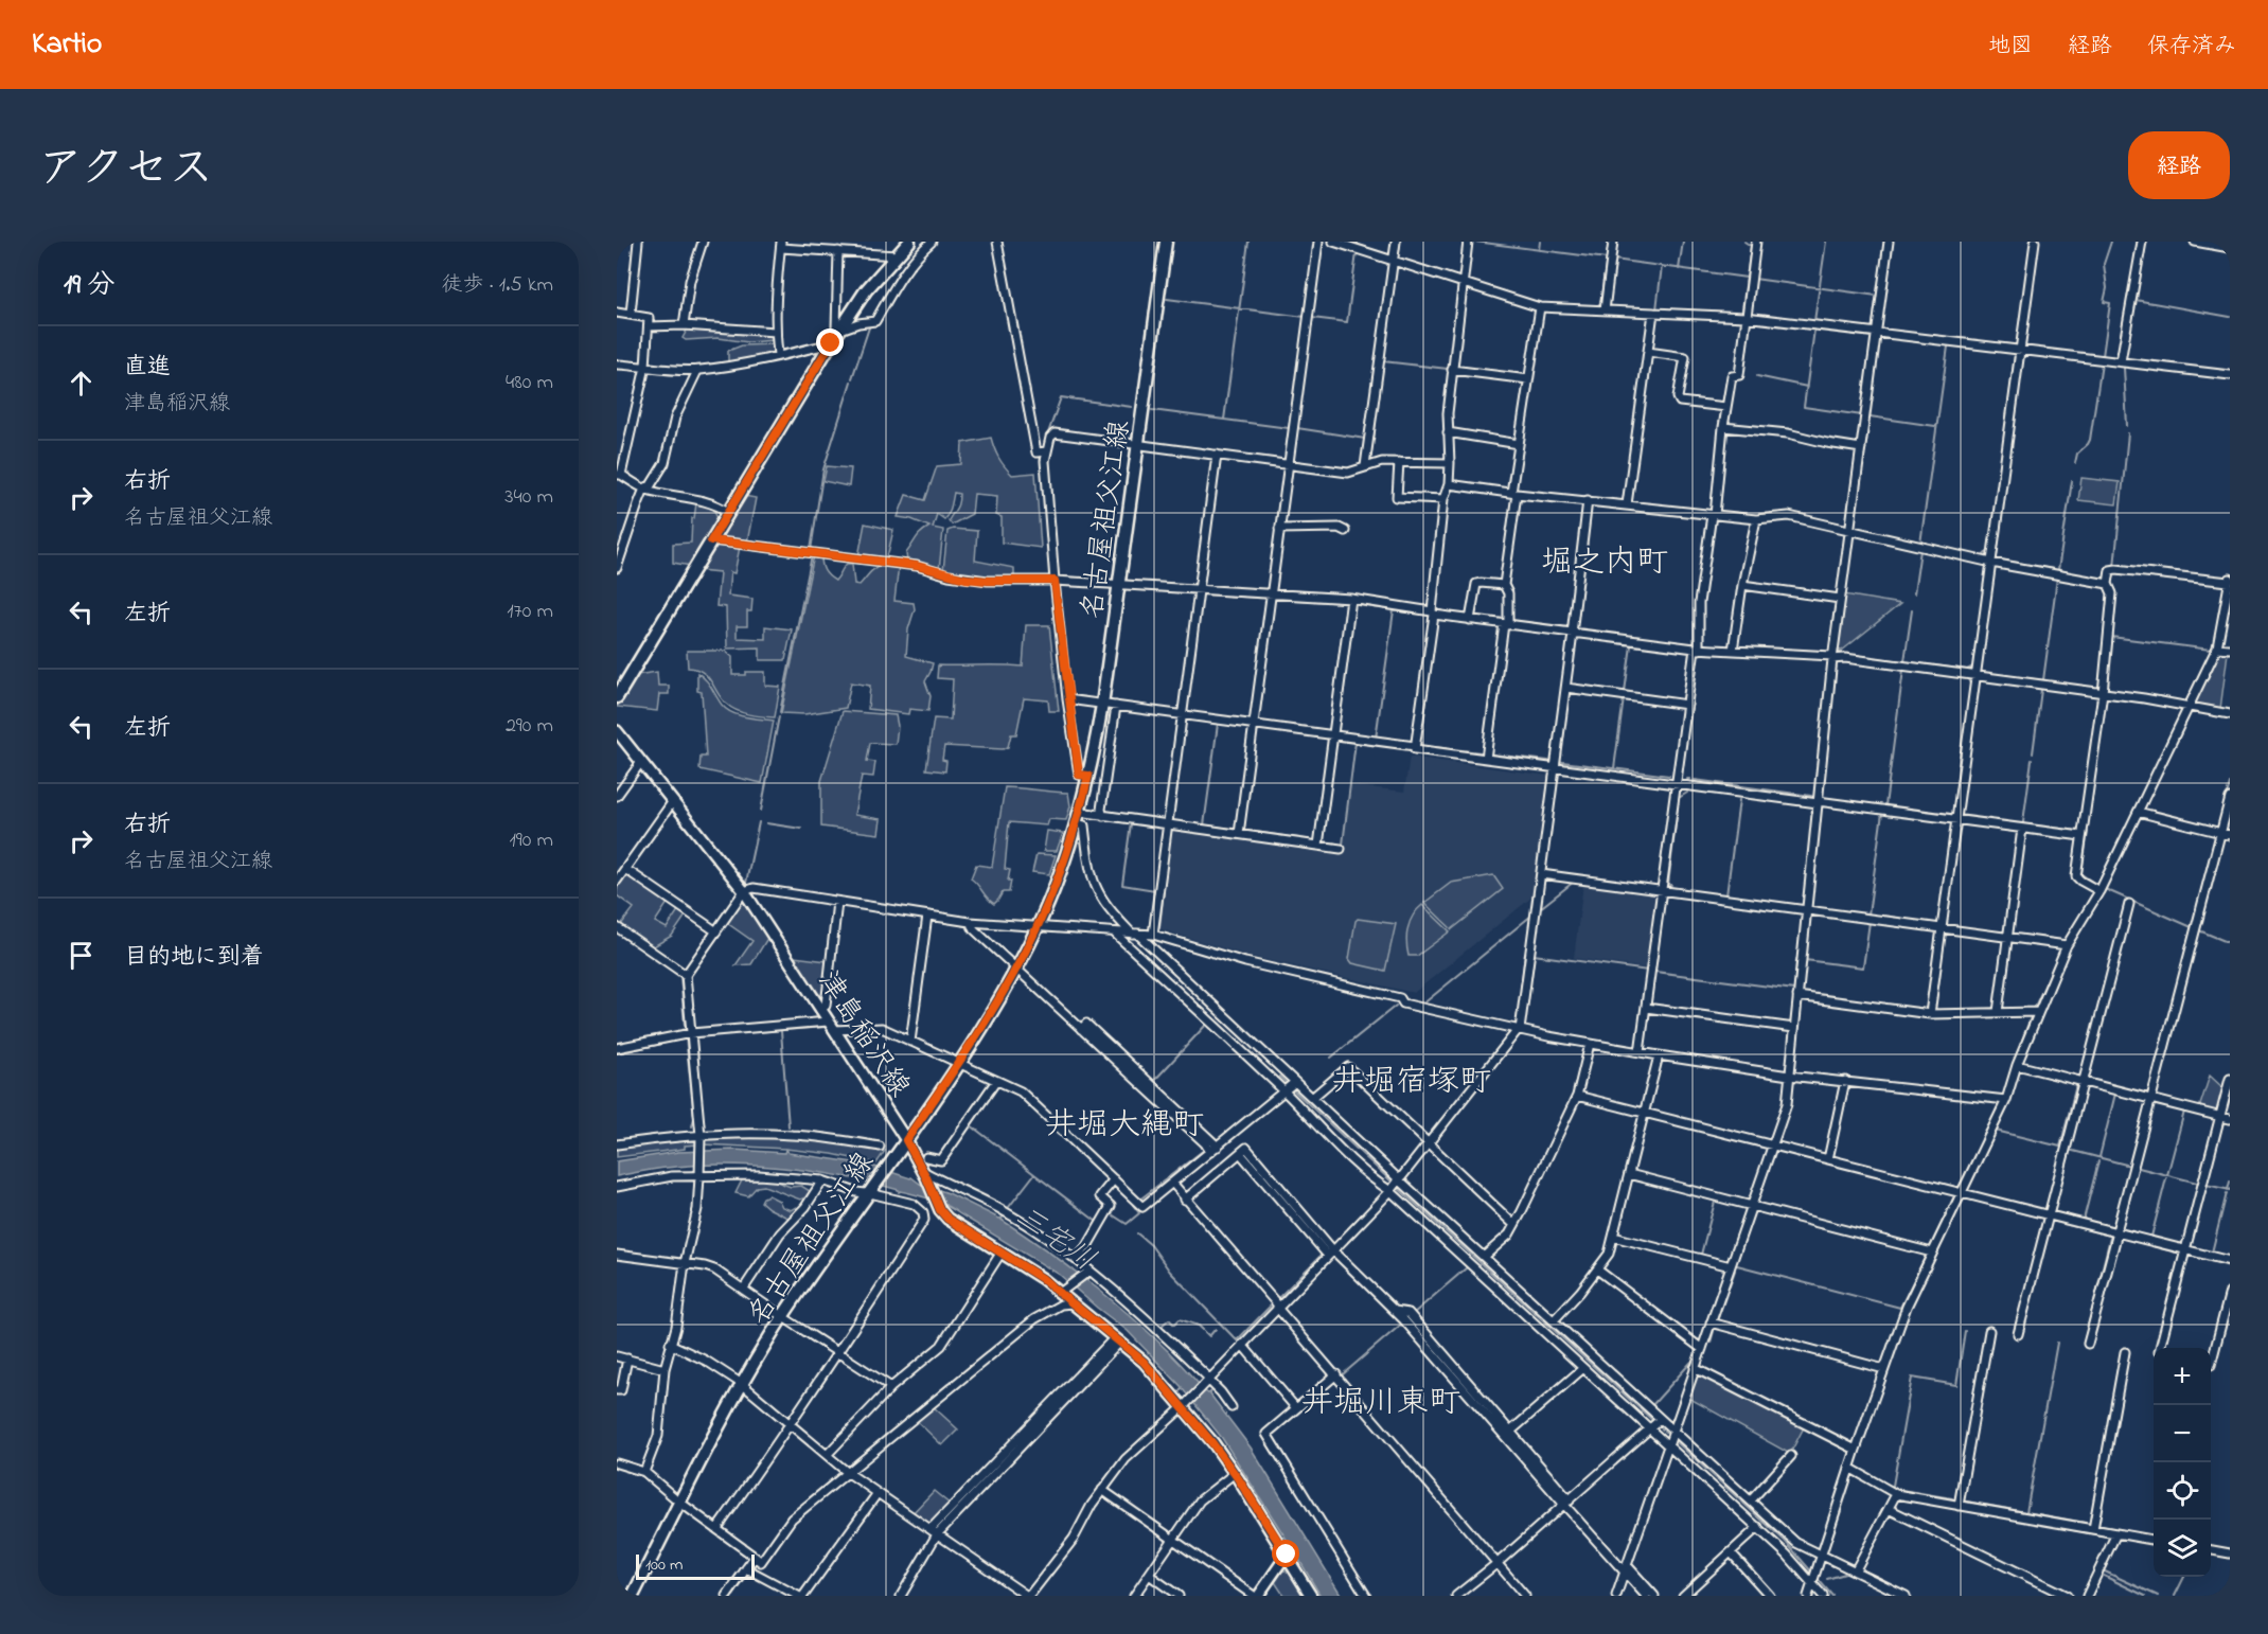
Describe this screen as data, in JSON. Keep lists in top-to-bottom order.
{
  "streets": {
    "main road": ["名古屋祖父江線", "津島稲沢線"]
  },
  "crossings": [
    ["名古屋祖父江線", "津島稲沢線"]
  ],
  "districts": [
    "堀之内町",
    "井堀宿塚町",
    "井堀大縄町",
    "井堀川東町"
  ],
  "water": ["三宅川"],
  "scale_bar": "100 m",
  "page": {
    "header": "Kartio",
    "nav": ["地図", "経路", "保存済み"],
    "title": "アクセス",
    "buttons": "経路",
    "heading": ["19 分", "徒歩 · 1.5 km"],
    "list": [
      ["直進", "津島稲沢線", "480 m"],
      ["右折", "名古屋祖父江線", "340 m"],
      ["左折", "170 m"],
      ["左折", "290 m"],
      ["右折", "名古屋祖父江線", "190 m"],
      "目的地に到着"
    ],
    "map_buttons": ["+", "−"],
    "scale": "100 m"
  }
}
